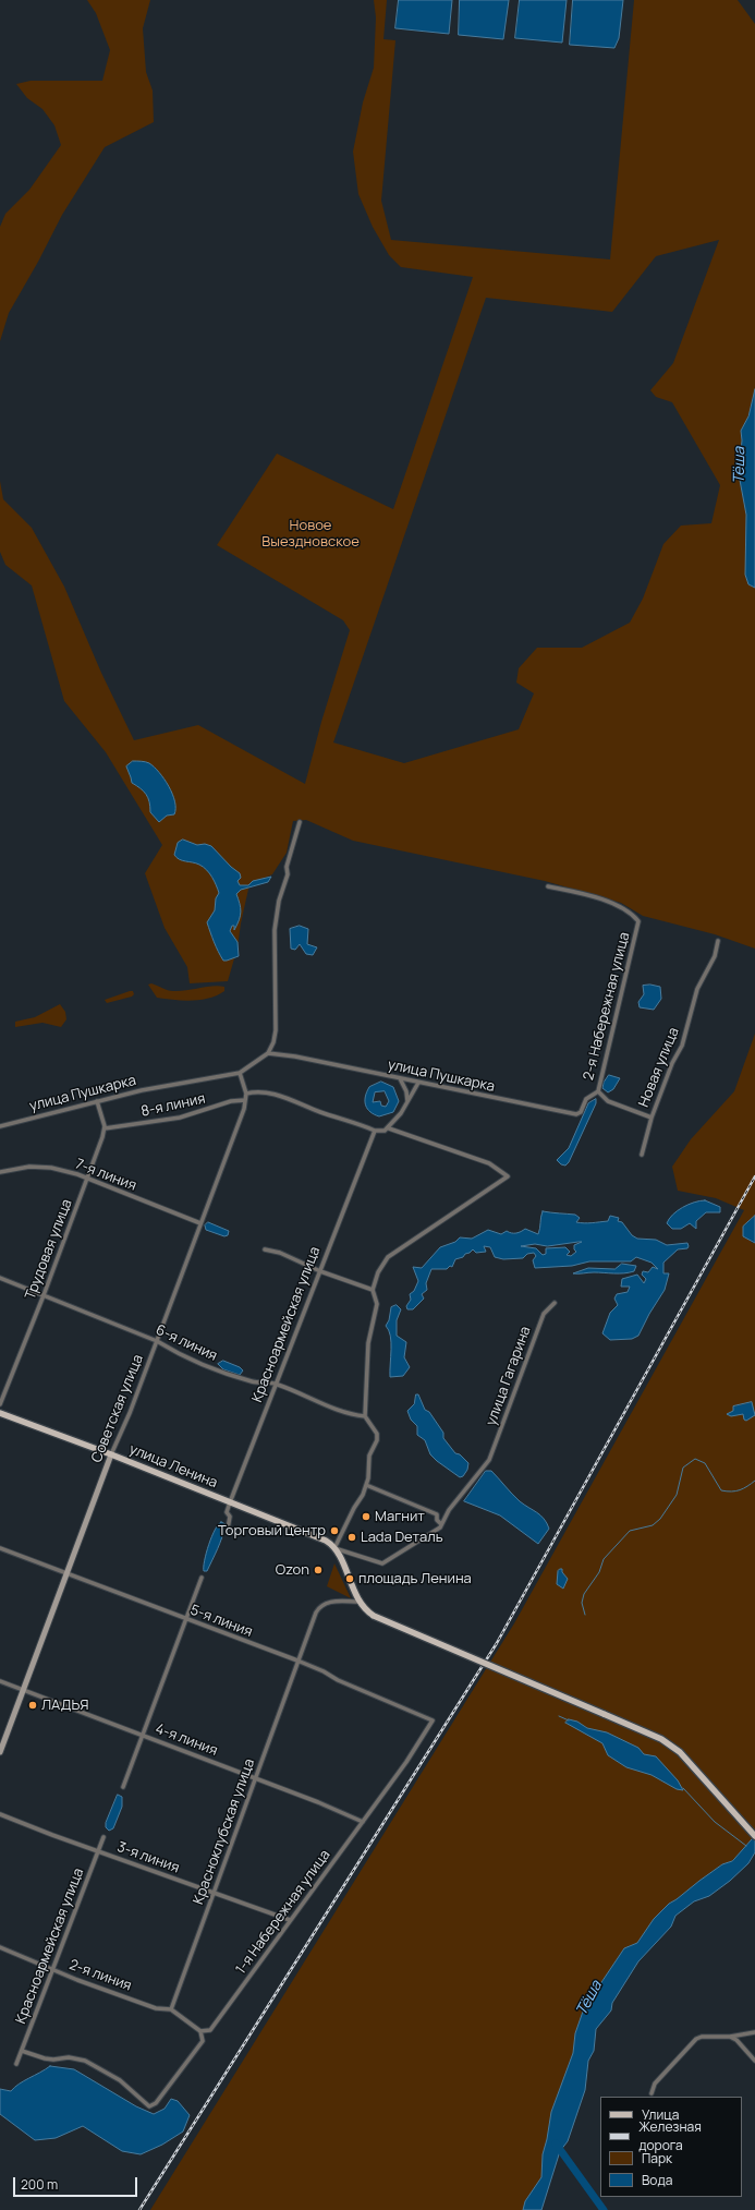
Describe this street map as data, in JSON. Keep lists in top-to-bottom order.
{
  "streets": {
    "main road": ["Советская улица", "улица Ленина"],
    "street": [
      "2-я Набережная улица",
      "Новая улица",
      "улица Пушкарка",
      "8-я линия",
      "7-я линия",
      "Трудовая улица",
      "Красноармейская улица",
      "6-я линия",
      "улица Гагарина",
      "5-я линия",
      "4-я линия",
      "Красноклубская улица",
      "3-я линия",
      "1-я Набережная улица",
      "2-я линия"
    ]
  },
  "crossings": [
    ["2-я Набережная улица", "улица Пушкарка"],
    ["улица Пушкарка", "Советская улица"],
    ["8-я линия", "Трудовая улица"],
    ["8-я линия", "Советская улица"],
    ["7-я линия", "Трудовая улица"],
    ["7-я линия", "Советская улица"],
    ["Трудовая улица", "6-я линия"],
    ["Красноармейская улица", "6-я линия"],
    ["Красноармейская улица", "улица Ленина"],
    ["Красноармейская улица", "3-я линия"],
    ["Красноармейская улица", "2-я линия"],
    ["6-я линия", "Советская улица"],
    ["Советская улица", "улица Ленина"],
    ["Советская улица", "5-я линия"],
    ["Советская улица", "4-я линия"],
    ["5-я линия", "Красноклубская улица"],
    ["5-я линия", "1-я Набережная улица"],
    ["4-я линия", "Красноклубская улица"],
    ["4-я линия", "1-я Набережная улица"],
    ["Красноклубская улица", "3-я линия"],
    ["Красноклубская улица", "2-я линия"],
    ["3-я линия", "1-я Набережная улица"]
  ],
  "water": ["Тёша"],
  "parks": ["Новое Выездновское"],
  "places": [
    "Магнит",
    "Торговый центр",
    "Lada Dеталь",
    "Ozon",
    "площадь Ленина",
    "ЛАДЬЯ"
  ],
  "legend": [
    "Улица",
    "Железная дорога",
    "Парк",
    "Вода"
  ],
  "scale_bar": "200 m"
}
